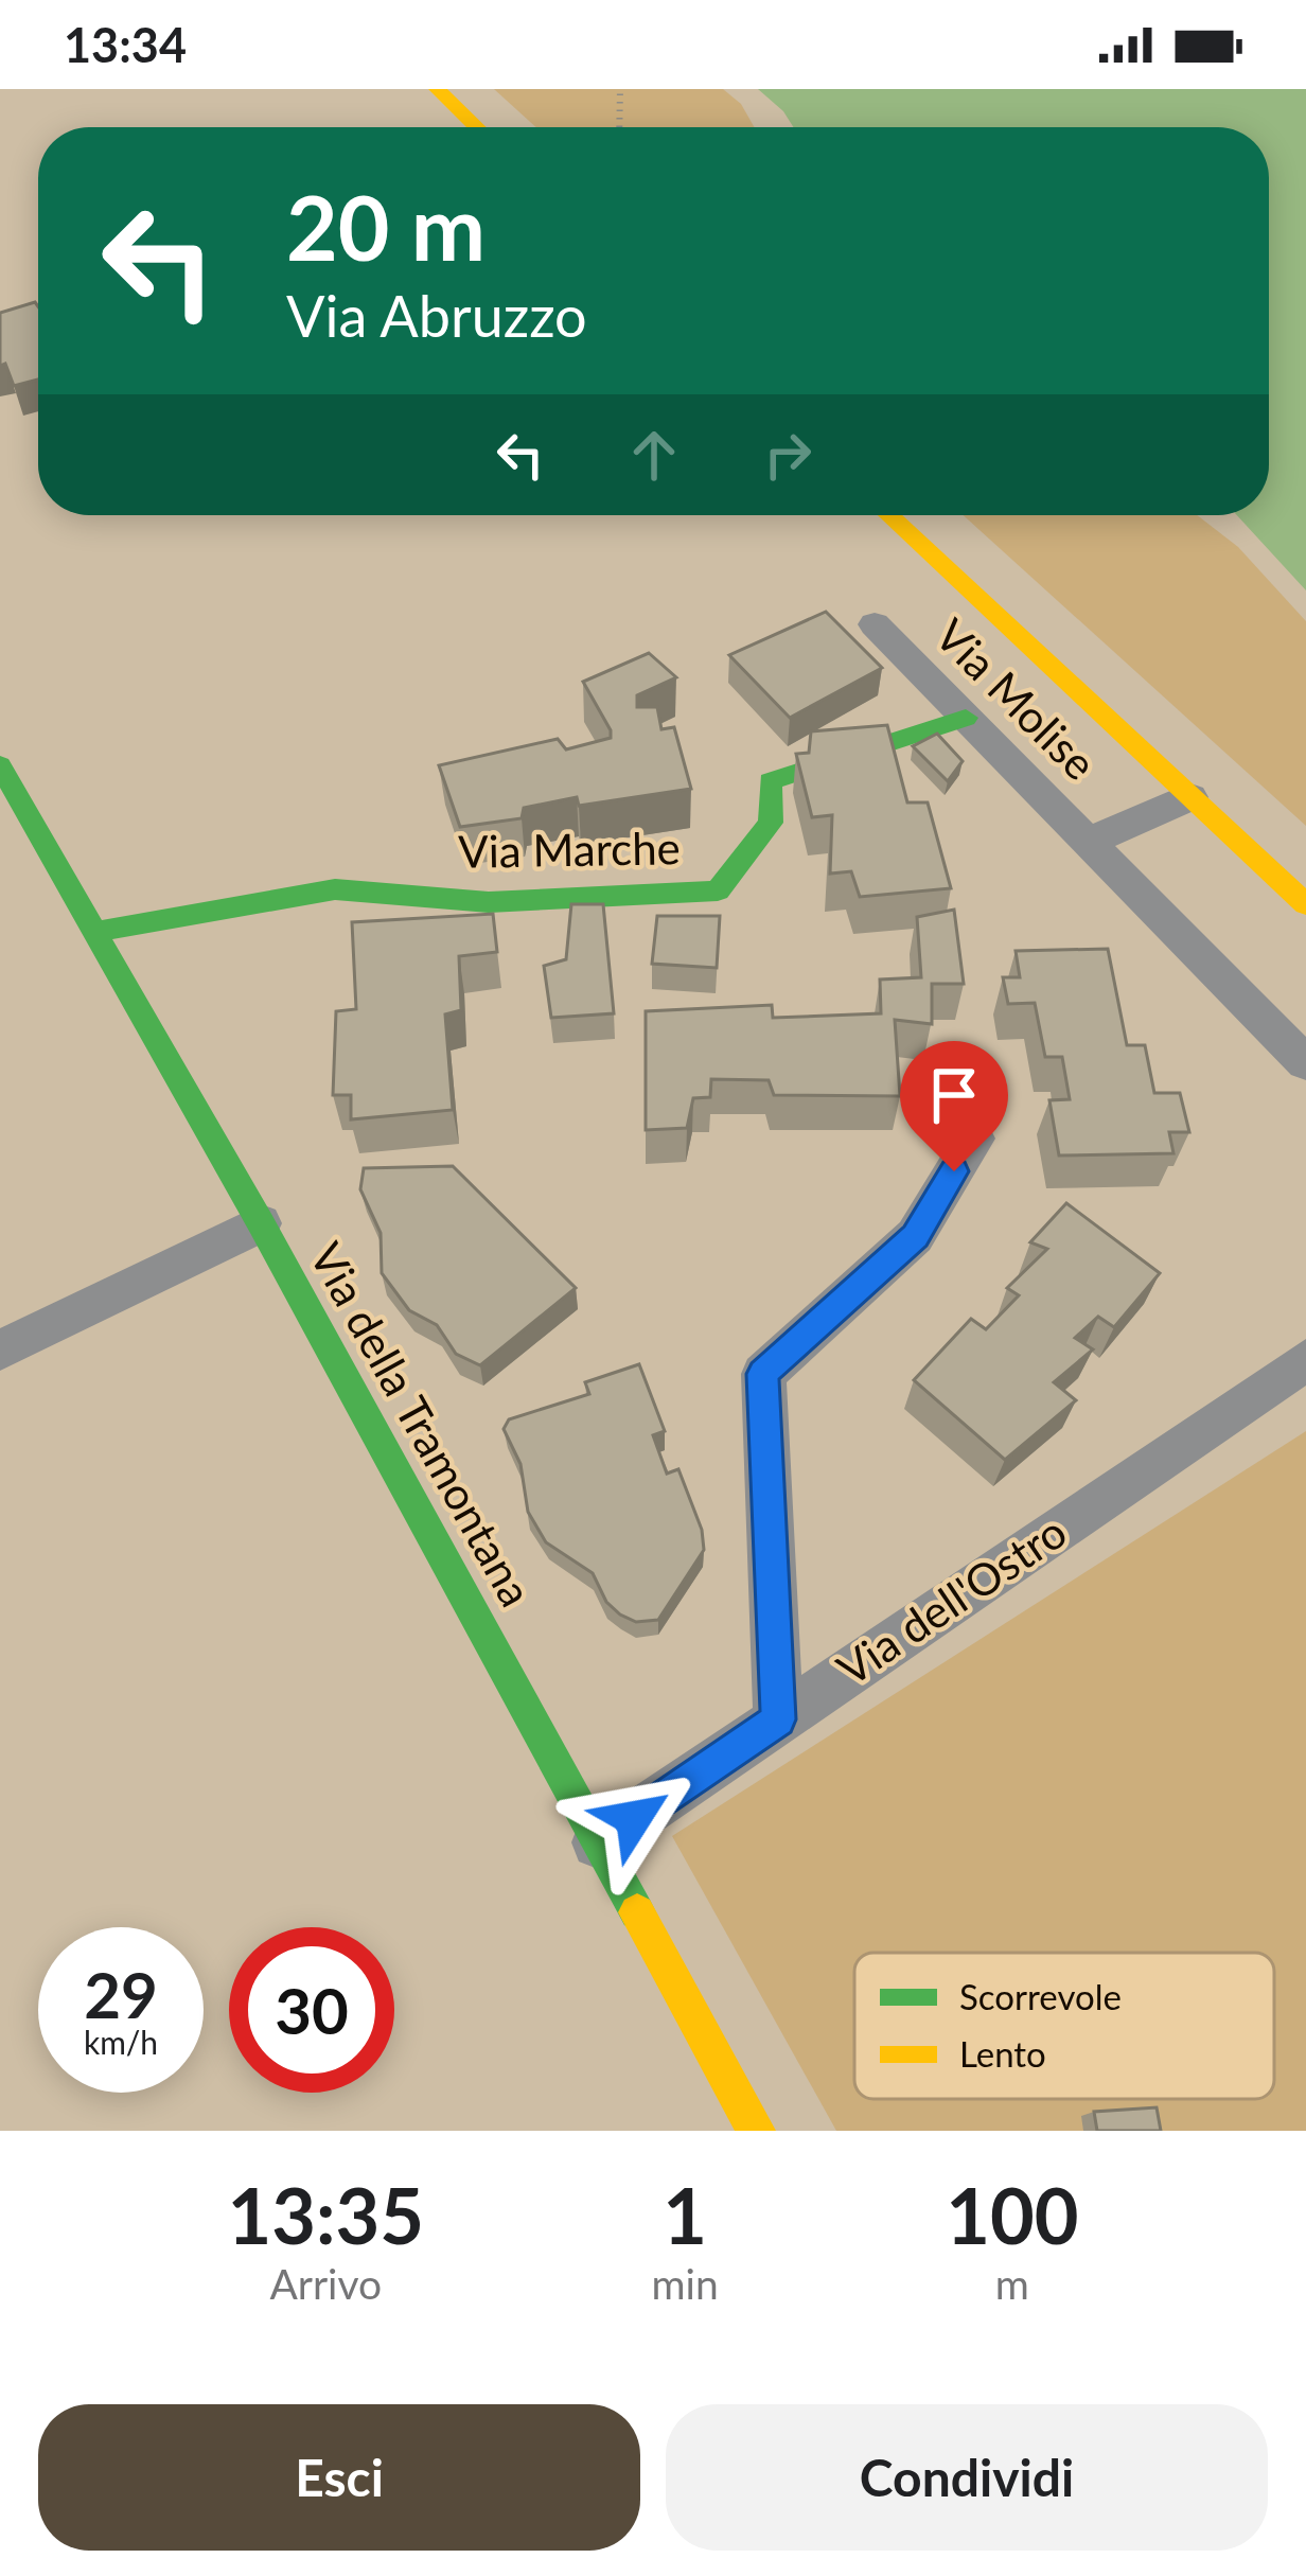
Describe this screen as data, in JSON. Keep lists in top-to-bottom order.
{
  "streets": {
    "street": [
      "Via Molise",
      "Via Marche",
      "Via della Tramontana",
      "Via dell'Ostro"
    ]
  },
  "crossings": [
    ["Via Molise", "Via Marche"],
    ["Via Marche", "Via della Tramontana"],
    ["Via della Tramontana", "Via dell'Ostro"]
  ],
  "legend": ["Scorrevole", "Lento"],
  "page": {
    "status": "13:34",
    "turn": ["20 m", "Via Abruzzo"],
    "speed": "29 km/h",
    "limit": "30",
    "eta": [
      "13:35",
      "Arrivo",
      "1",
      "min",
      "100",
      "m"
    ],
    "buttons": ["Esci", "Condividi"]
  }
}
